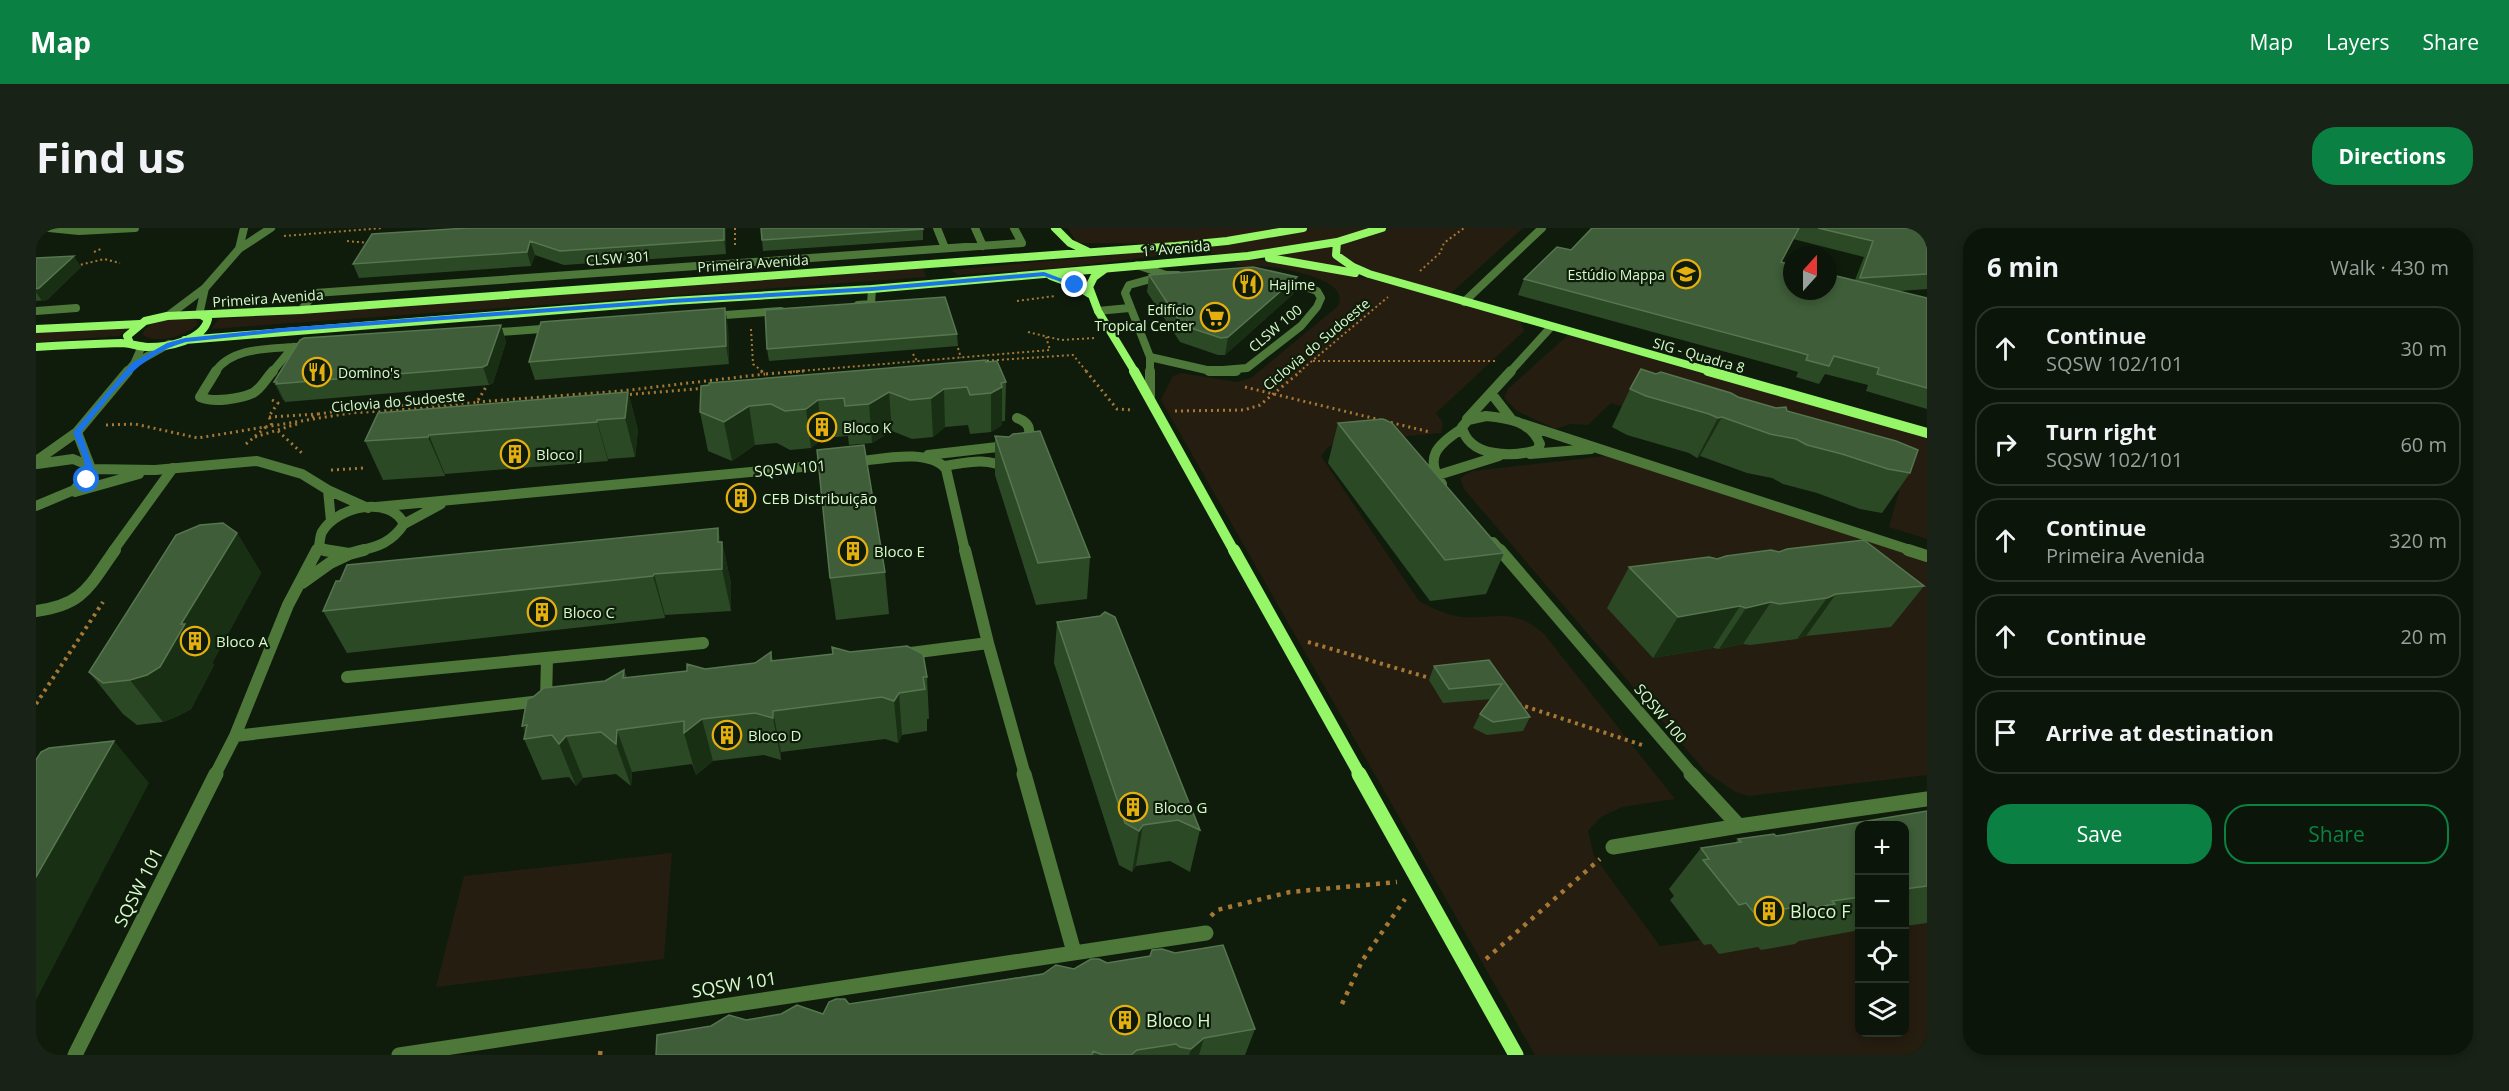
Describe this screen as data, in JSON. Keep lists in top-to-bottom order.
{
  "streets": {
    "main road": ["1ª Avenida", "Primeira Avenida", "SIG - Quadra 8"],
    "street": [
      "CLSW 301",
      "CLSW 100",
      "SQSW 101",
      "SQSW 100"
    ],
    "path": ["Ciclovia do Sudoeste"]
  },
  "crossings": [
    ["1ª Avenida", "SIG - Quadra 8"],
    ["CLSW 301", "Primeira Avenida"],
    ["Ciclovia do Sudoeste", "SIG - Quadra 8"]
  ],
  "places": {
    "school or university": ["Estúdio Mappa"],
    "restaurant": ["Hajime", "Domino's"],
    "supermarket": ["Edifício Tropical Center"],
    "building": [
      "Bloco K",
      "Bloco J",
      "CEB Distribuição",
      "Bloco E",
      "Bloco C",
      "Bloco A",
      "Bloco D",
      "Bloco G",
      "Bloco F",
      "Bloco H"
    ]
  },
  "north": "top",
  "page": {
    "header": "Map",
    "nav": ["Map", "Layers", "Share"],
    "buttons": [
      "Directions",
      ["Save", "Share"]
    ],
    "title": "Find us",
    "heading": ["6 min", "Walk · 430 m"],
    "list": [
      ["Continue", "SQSW 102/101", "30 m"],
      ["Turn right", "SQSW 102/101", "60 m"],
      ["Continue", "Primeira Avenida", "320 m"],
      ["Continue", "20 m"],
      "Arrive at destination"
    ],
    "map_buttons": ["+", "−"]
  }
}
